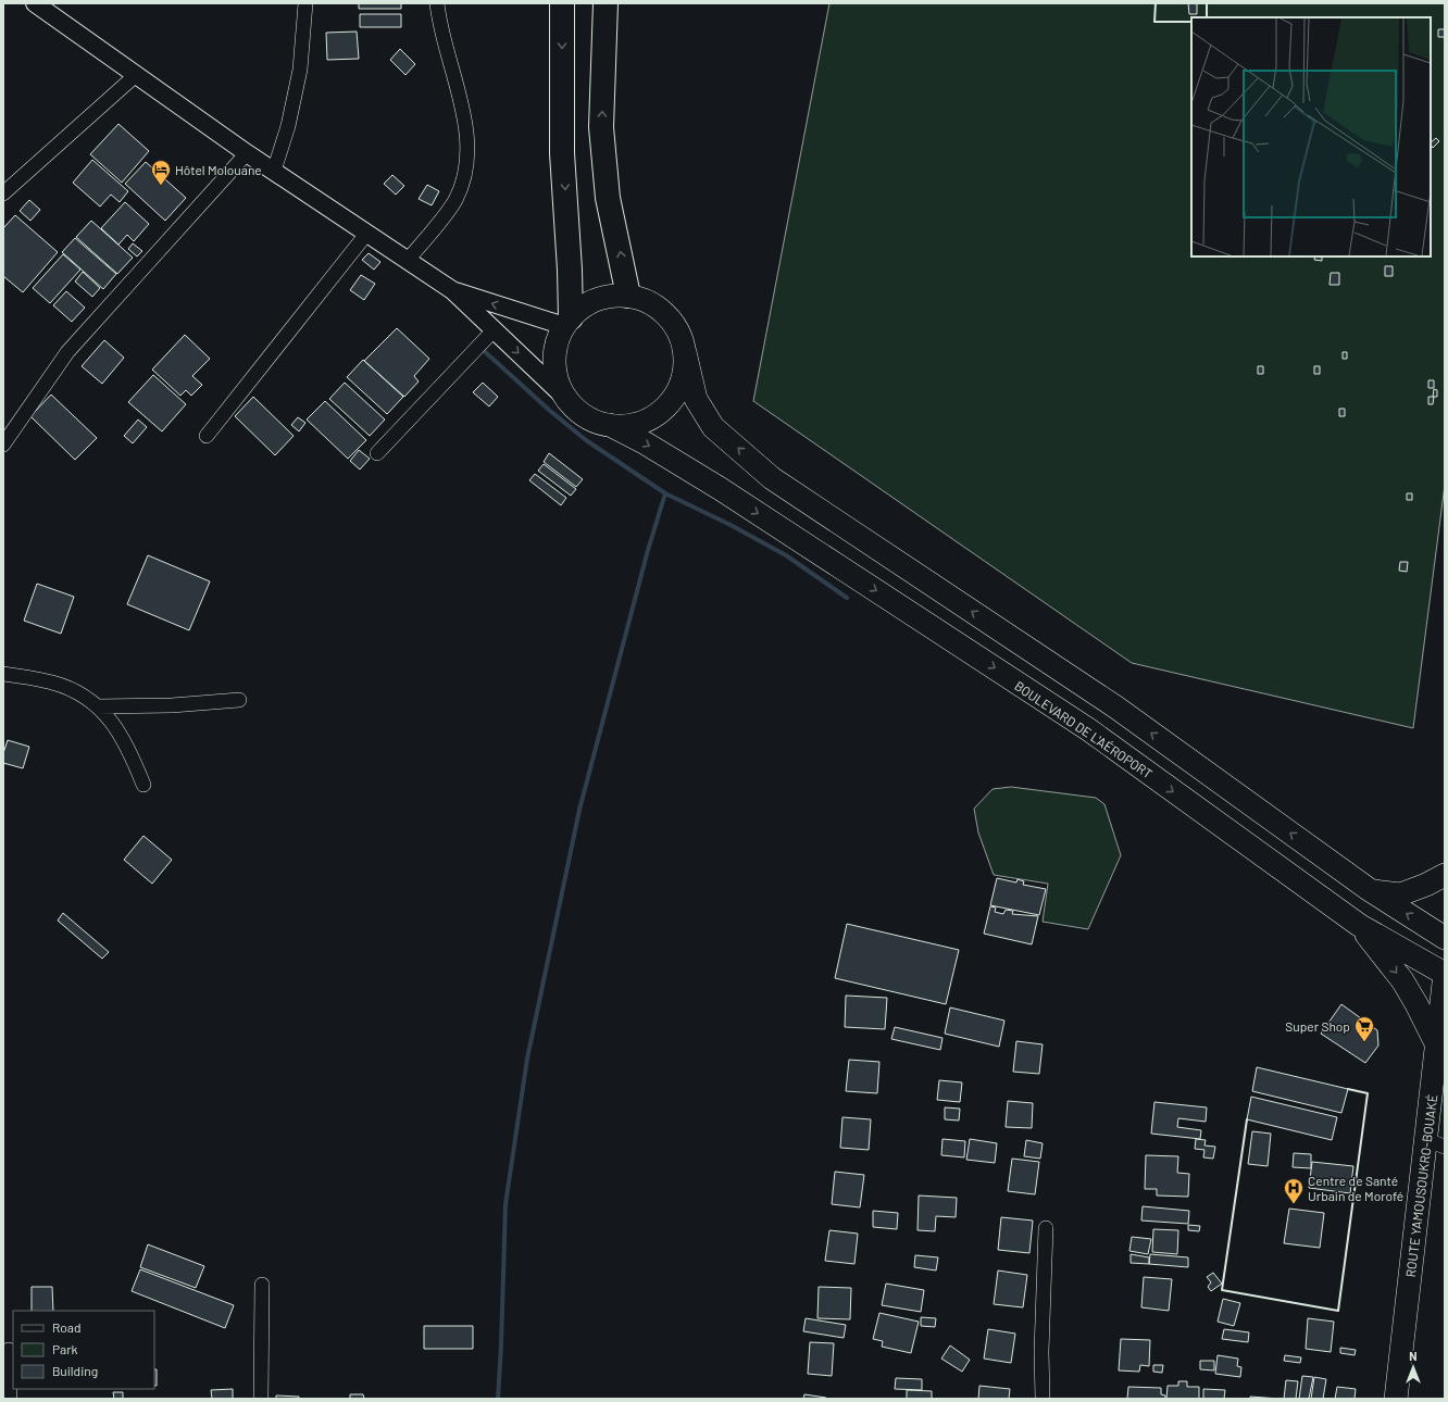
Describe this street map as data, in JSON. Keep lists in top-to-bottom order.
{
  "streets": {
    "highway": ["BOULEVARD DE L'AÉROPORT", "ROUTE YAMOUSOUKRO-BOUAKÉ"]
  },
  "crossings": [
    ["BOULEVARD DE L'AÉROPORT", "ROUTE YAMOUSOUKRO-BOUAKÉ"]
  ],
  "places": {
    "hotel": ["Hôtel Molouane"],
    "supermarket": ["Super Shop"],
    "hospital": ["Centre de Santé Urbain de Morofé"]
  },
  "legend": ["Road", "Park", "Building"],
  "north": "top"
}
